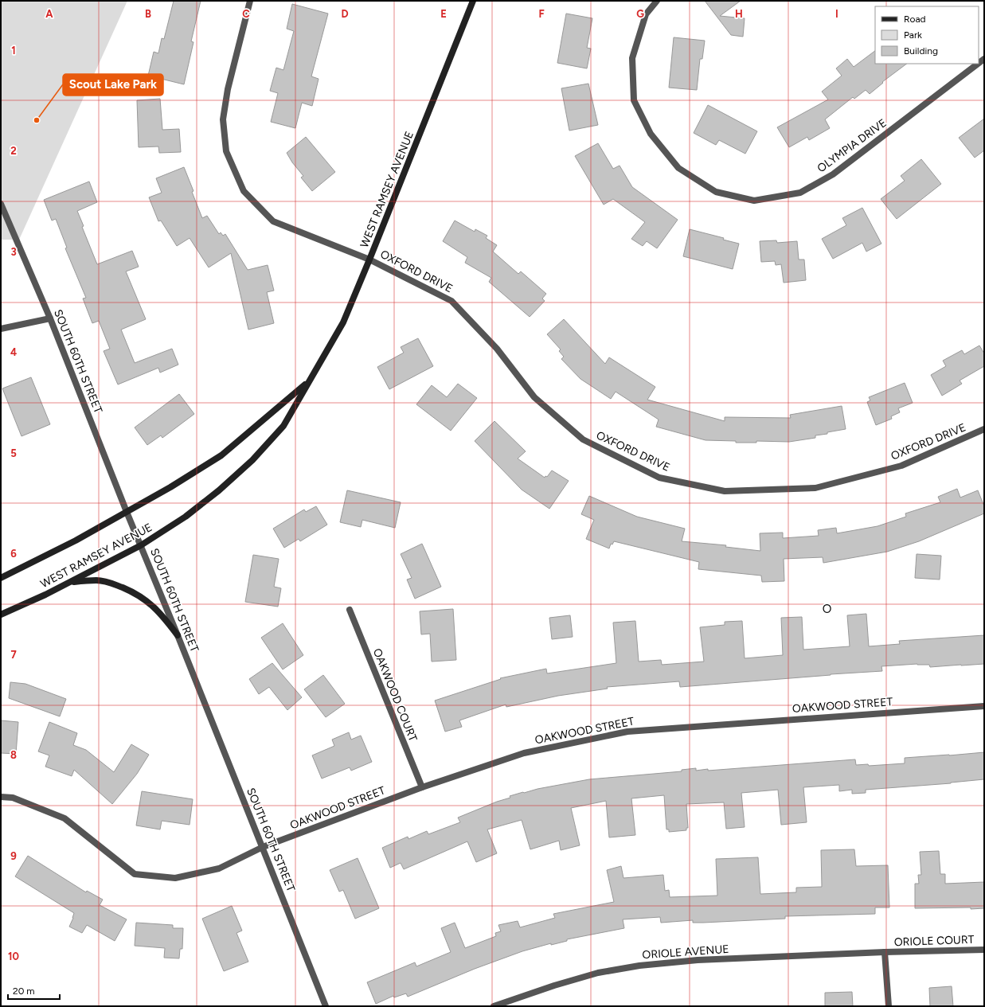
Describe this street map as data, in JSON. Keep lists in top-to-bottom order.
{
  "streets": {
    "street": [
      "OLYMPIA DRIVE",
      "WEST RAMSEY AVENUE",
      "OXFORD DRIVE",
      "SOUTH 60TH STREET",
      "OAKWOOD COURT",
      "OAKWOOD STREET",
      "ORIOLE COURT",
      "ORIOLE AVENUE"
    ]
  },
  "crossings": [
    ["WEST RAMSEY AVENUE", "OXFORD DRIVE"],
    ["WEST RAMSEY AVENUE", "SOUTH 60TH STREET"],
    ["SOUTH 60TH STREET", "OAKWOOD STREET"],
    ["OAKWOOD COURT", "OAKWOOD STREET"],
    ["ORIOLE COURT", "ORIOLE AVENUE"]
  ],
  "districts": ["O"],
  "places": ["Scout Lake Park"],
  "legend": ["Road", "Park", "Building"],
  "scale_bar": "20 m",
  "grid": {
    "columns": [
      "A",
      "B",
      "C",
      "D",
      "E",
      "F",
      "G",
      "H",
      "I"
    ],
    "rows": [
      "1",
      "2",
      "3",
      "4",
      "5",
      "6",
      "7",
      "8",
      "9",
      "10"
    ]
  }
}
